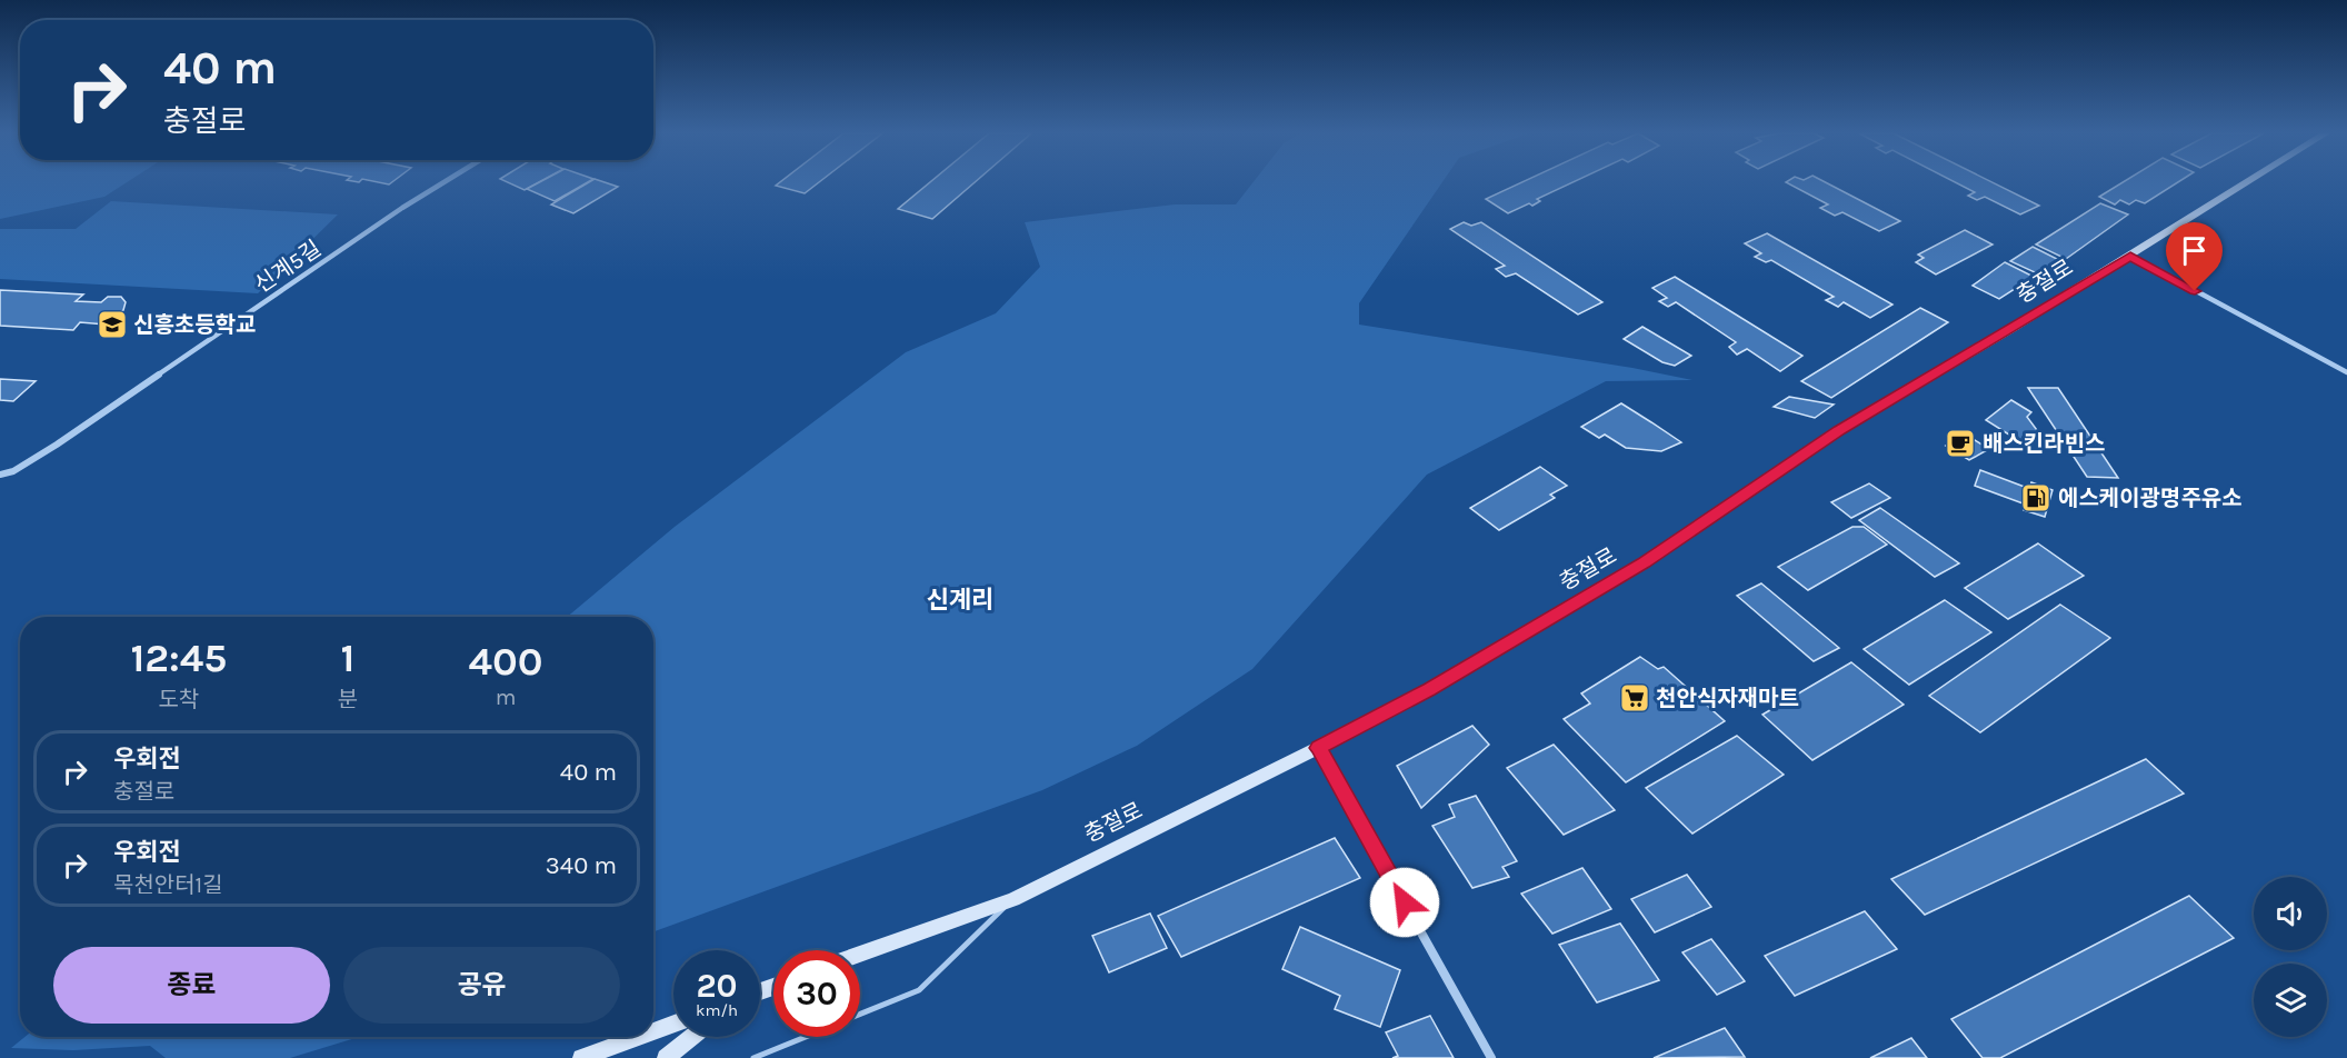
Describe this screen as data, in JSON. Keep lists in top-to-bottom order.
{
  "streets": {
    "street": ["신계5길", "충절로"]
  },
  "districts": ["신계리"],
  "places": {
    "school or university": ["신흥초등학교"],
    "cafe": ["배스킨라빈스"],
    "fuel station": ["에스케이광명주유소"],
    "supermarket": ["천안식자재마트"]
  },
  "page": {
    "turn": ["40 m", "충절로"],
    "eta": [
      "12:45",
      "도착",
      "1",
      "분",
      "400",
      "m"
    ],
    "list": [
      {
        "name": "우회전",
        "note": "충절로",
        "value": "40 m"
      },
      {
        "name": "우회전",
        "note": "목천안터1길",
        "value": "340 m"
      }
    ],
    "buttons": ["종료", "공유"],
    "speed": "20 km/h",
    "limit": "30"
  }
}
